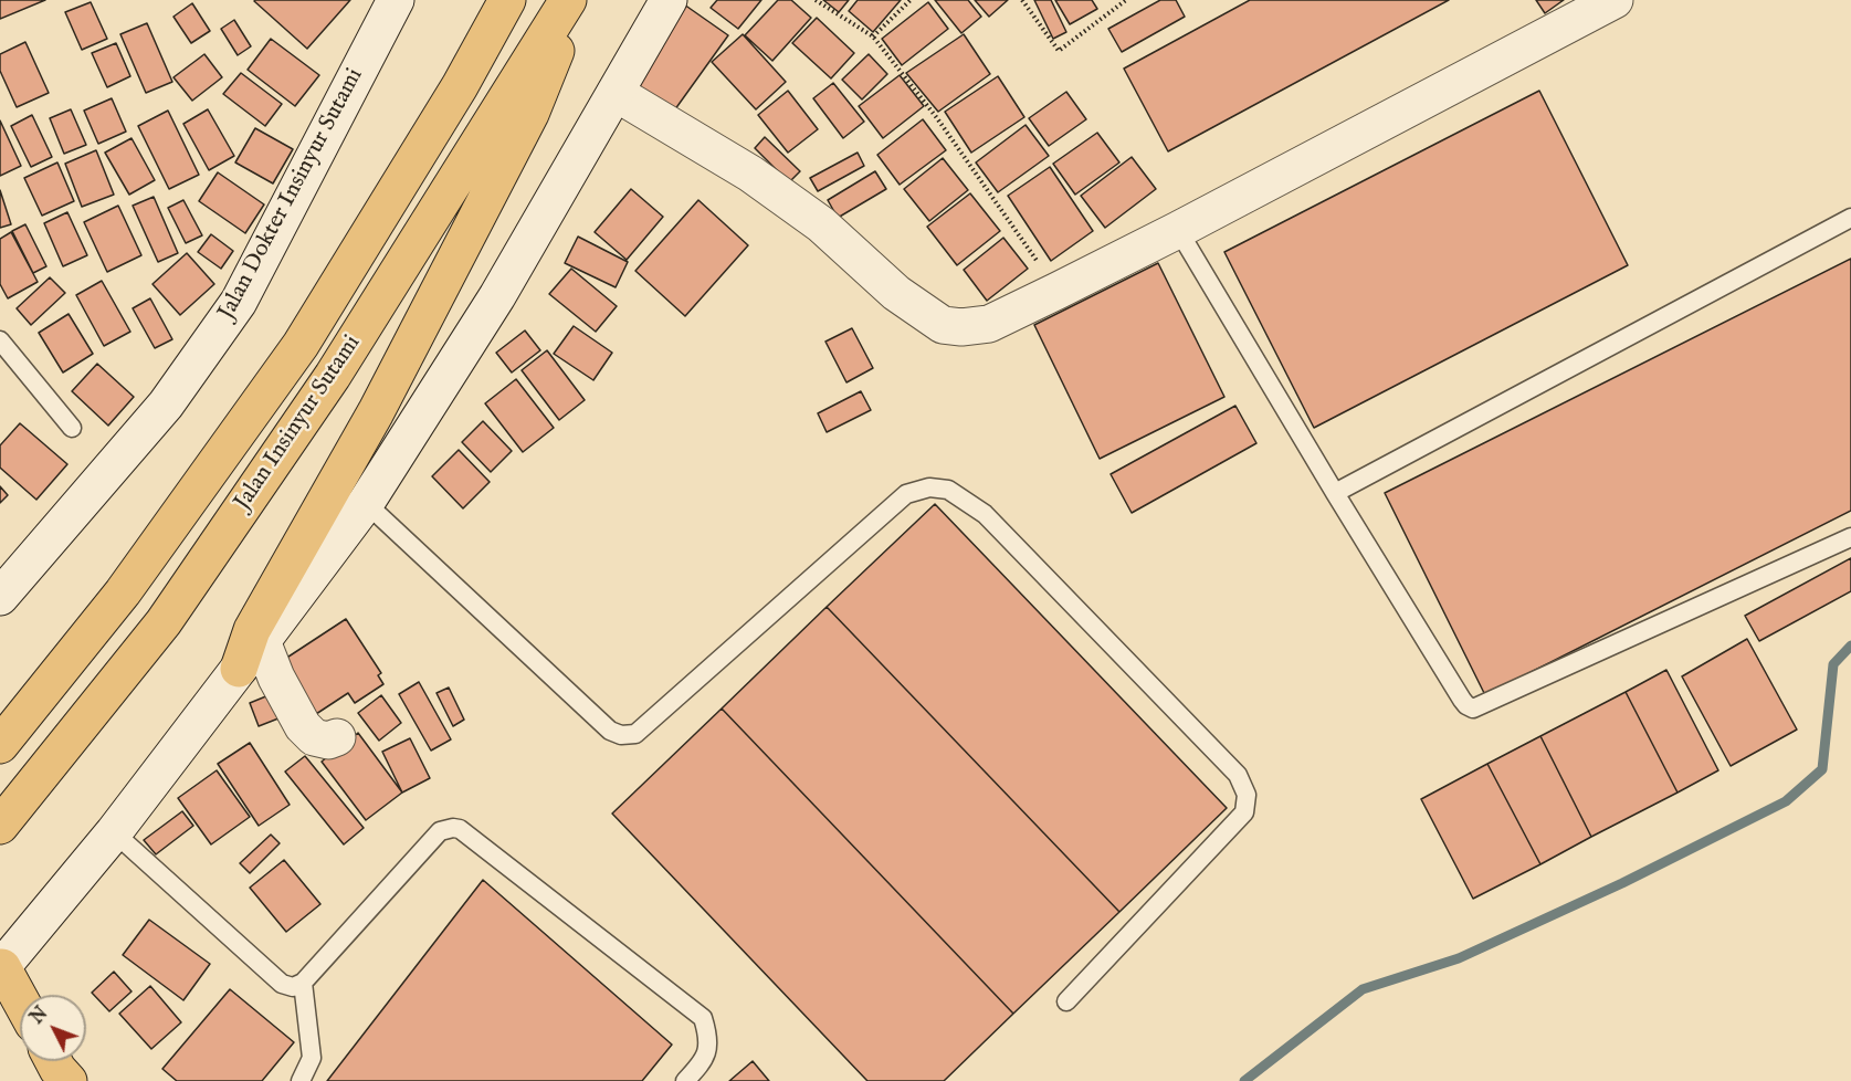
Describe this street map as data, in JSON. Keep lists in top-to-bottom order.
{
  "streets": {
    "main road": ["Jalan Insinyur Sutami"],
    "street": ["Jalan Dokter Insinyur Sutami"]
  },
  "north": "top left"
}
